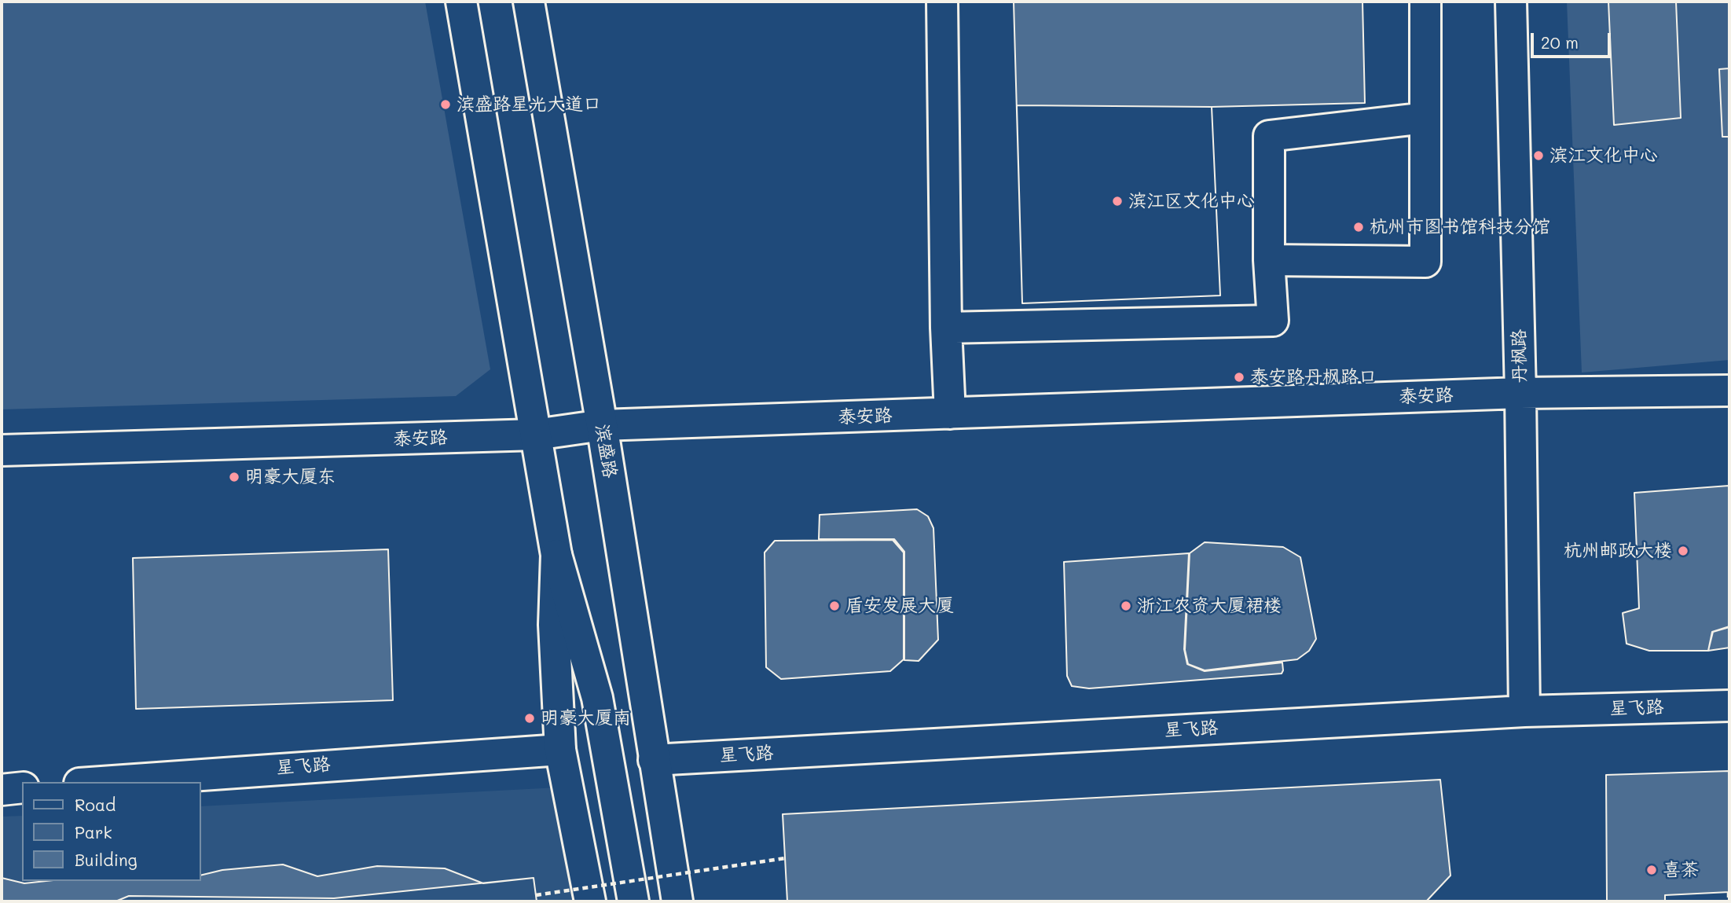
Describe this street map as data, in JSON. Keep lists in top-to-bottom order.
{
  "streets": {
    "main road": [
      "丹枫路",
      "泰安路",
      "滨盛路",
      "星飞路"
    ]
  },
  "crossings": [
    ["丹枫路", "泰安路"],
    ["丹枫路", "星飞路"],
    ["泰安路", "滨盛路"],
    ["滨盛路", "星飞路"]
  ],
  "places": [
    "滨盛路星光大道口",
    "滨江文化中心",
    "滨江区文化中心",
    "杭州市图书馆科技分馆",
    "泰安路丹枫路口",
    "明豪大厦东",
    "杭州邮政大楼",
    "盾安发展大厦",
    "浙江农资大厦裙楼",
    "明豪大厦南",
    "喜茶"
  ],
  "legend": ["Road", "Park", "Building"],
  "scale_bar": "20 m"
}
